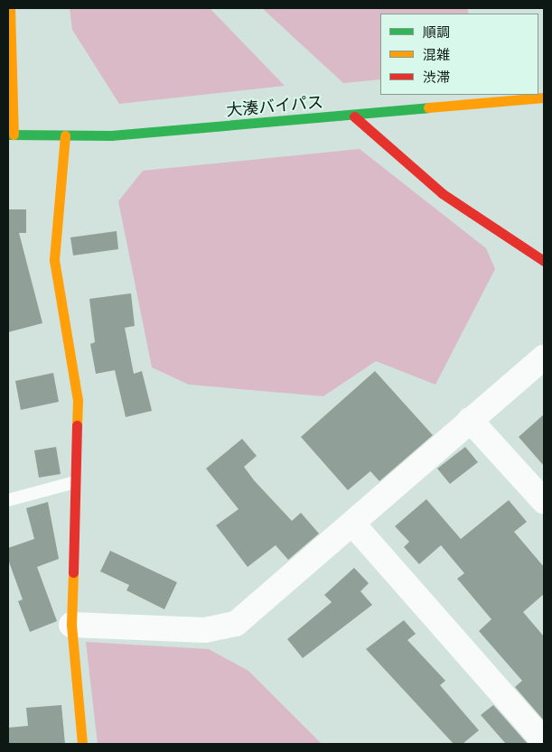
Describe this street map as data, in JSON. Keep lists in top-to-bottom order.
{
  "streets": {
    "main road": ["大湊バイパス"]
  },
  "legend": ["順調", "混雑", "渋滞"]
}
